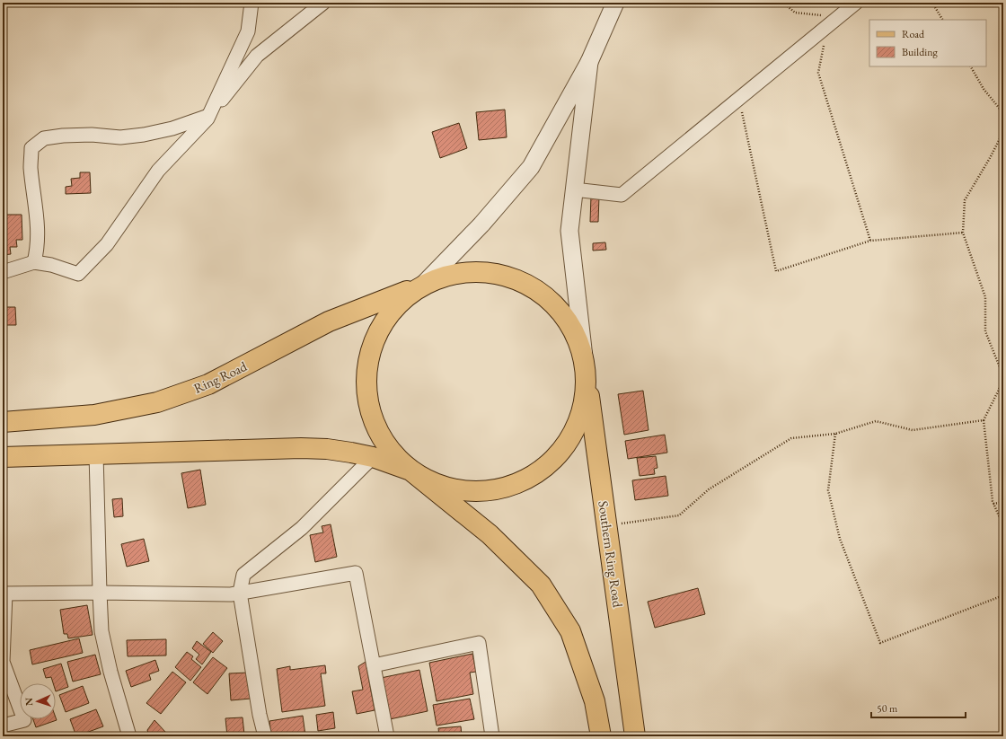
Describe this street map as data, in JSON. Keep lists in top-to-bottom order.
{
  "streets": {
    "main road": ["Ring Road", "Southern Ring Road"]
  },
  "crossings": [
    ["Ring Road", "Southern Ring Road"]
  ],
  "legend": ["Road", "Building"],
  "scale_bar": "50 m",
  "north": "left"
}
